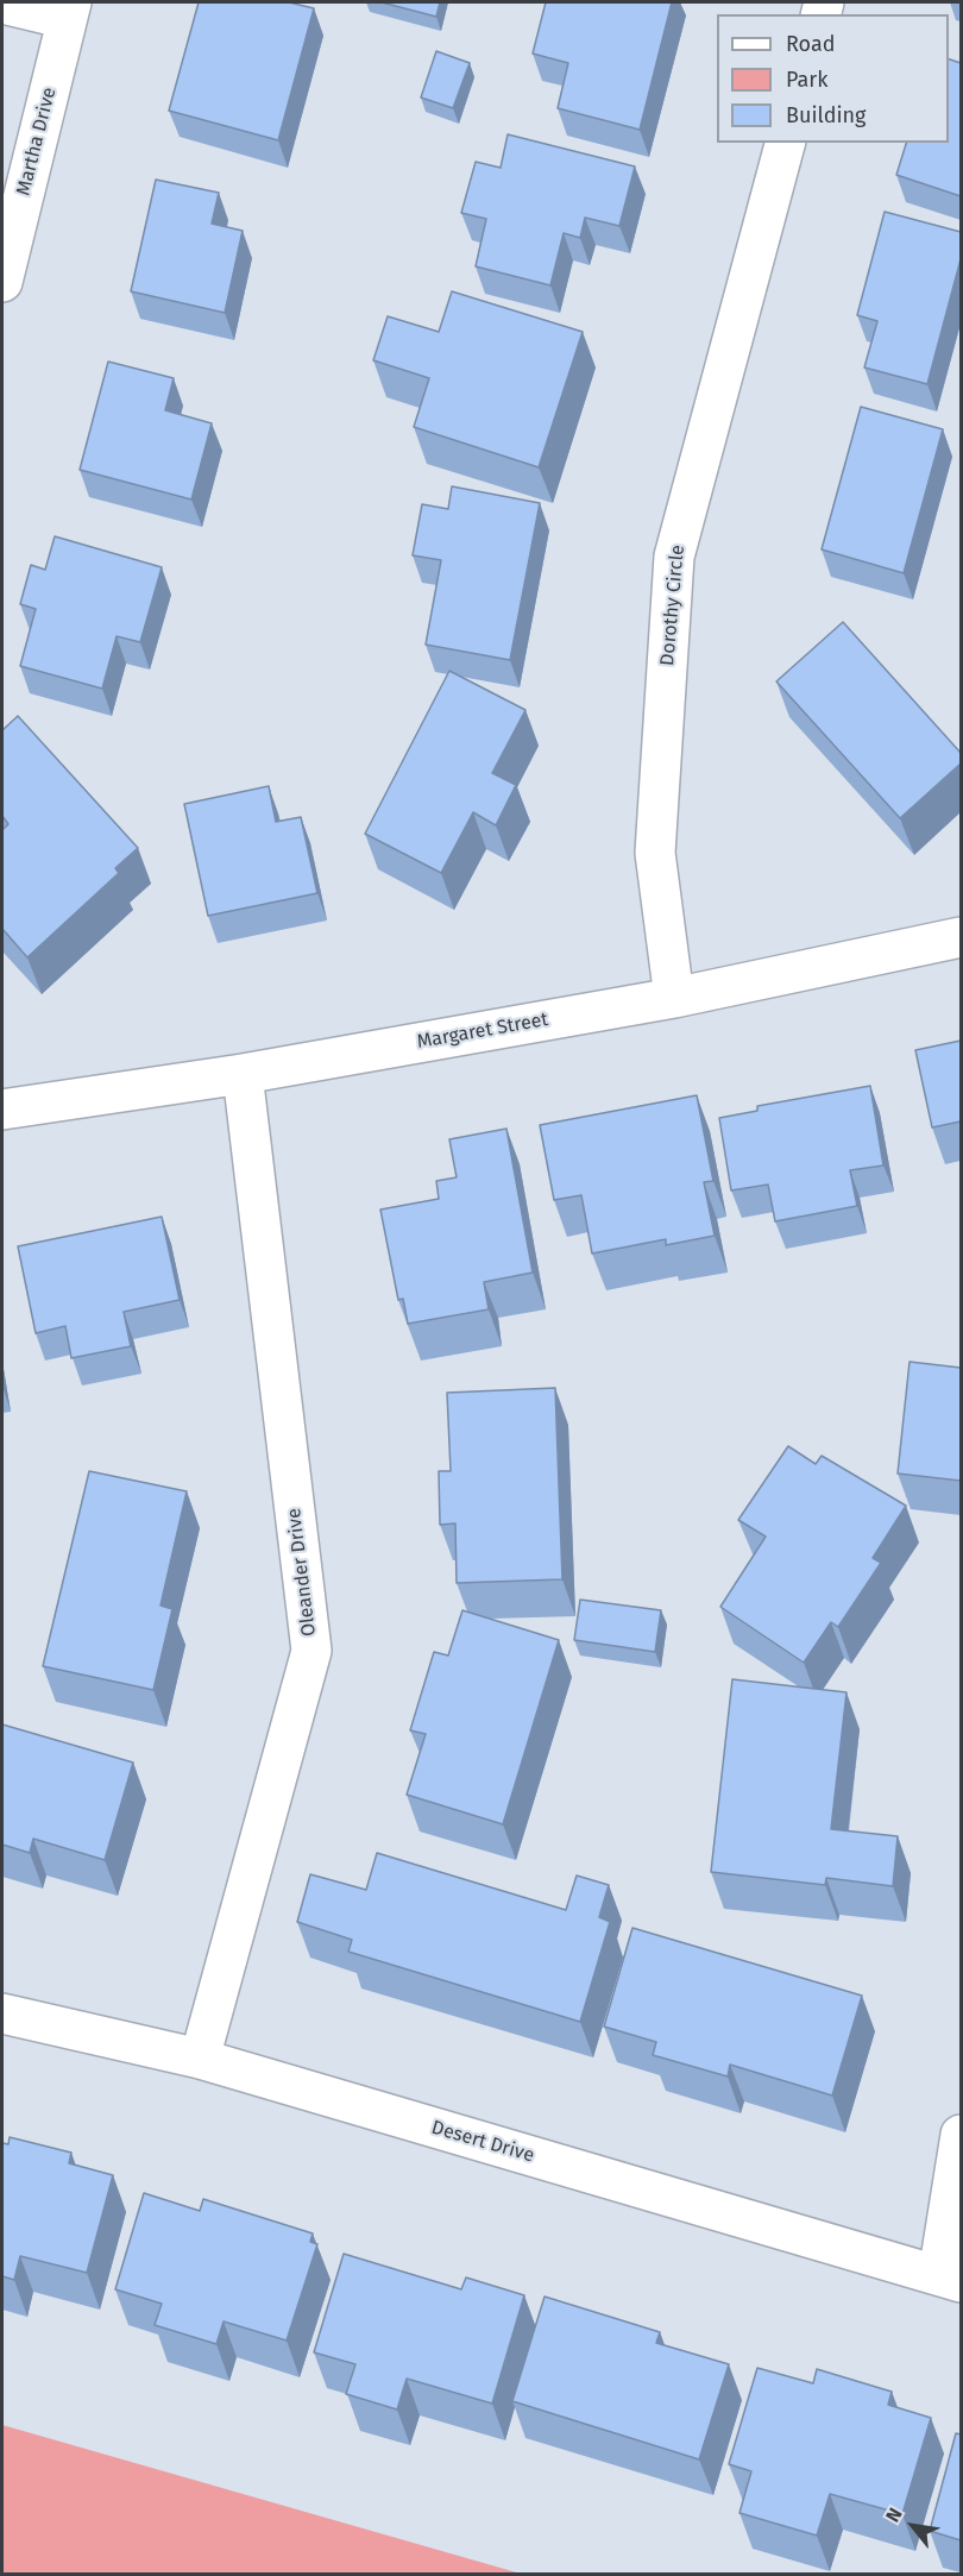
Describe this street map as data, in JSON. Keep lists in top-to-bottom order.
{
  "streets": {
    "street": [
      "Martha Drive",
      "Dorothy Circle",
      "Margaret Street",
      "Oleander Drive",
      "Desert Drive"
    ]
  },
  "crossings": [
    ["Dorothy Circle", "Margaret Street"],
    ["Margaret Street", "Oleander Drive"],
    ["Oleander Drive", "Desert Drive"]
  ],
  "legend": ["Road", "Park", "Building"],
  "north": "top left"
}
